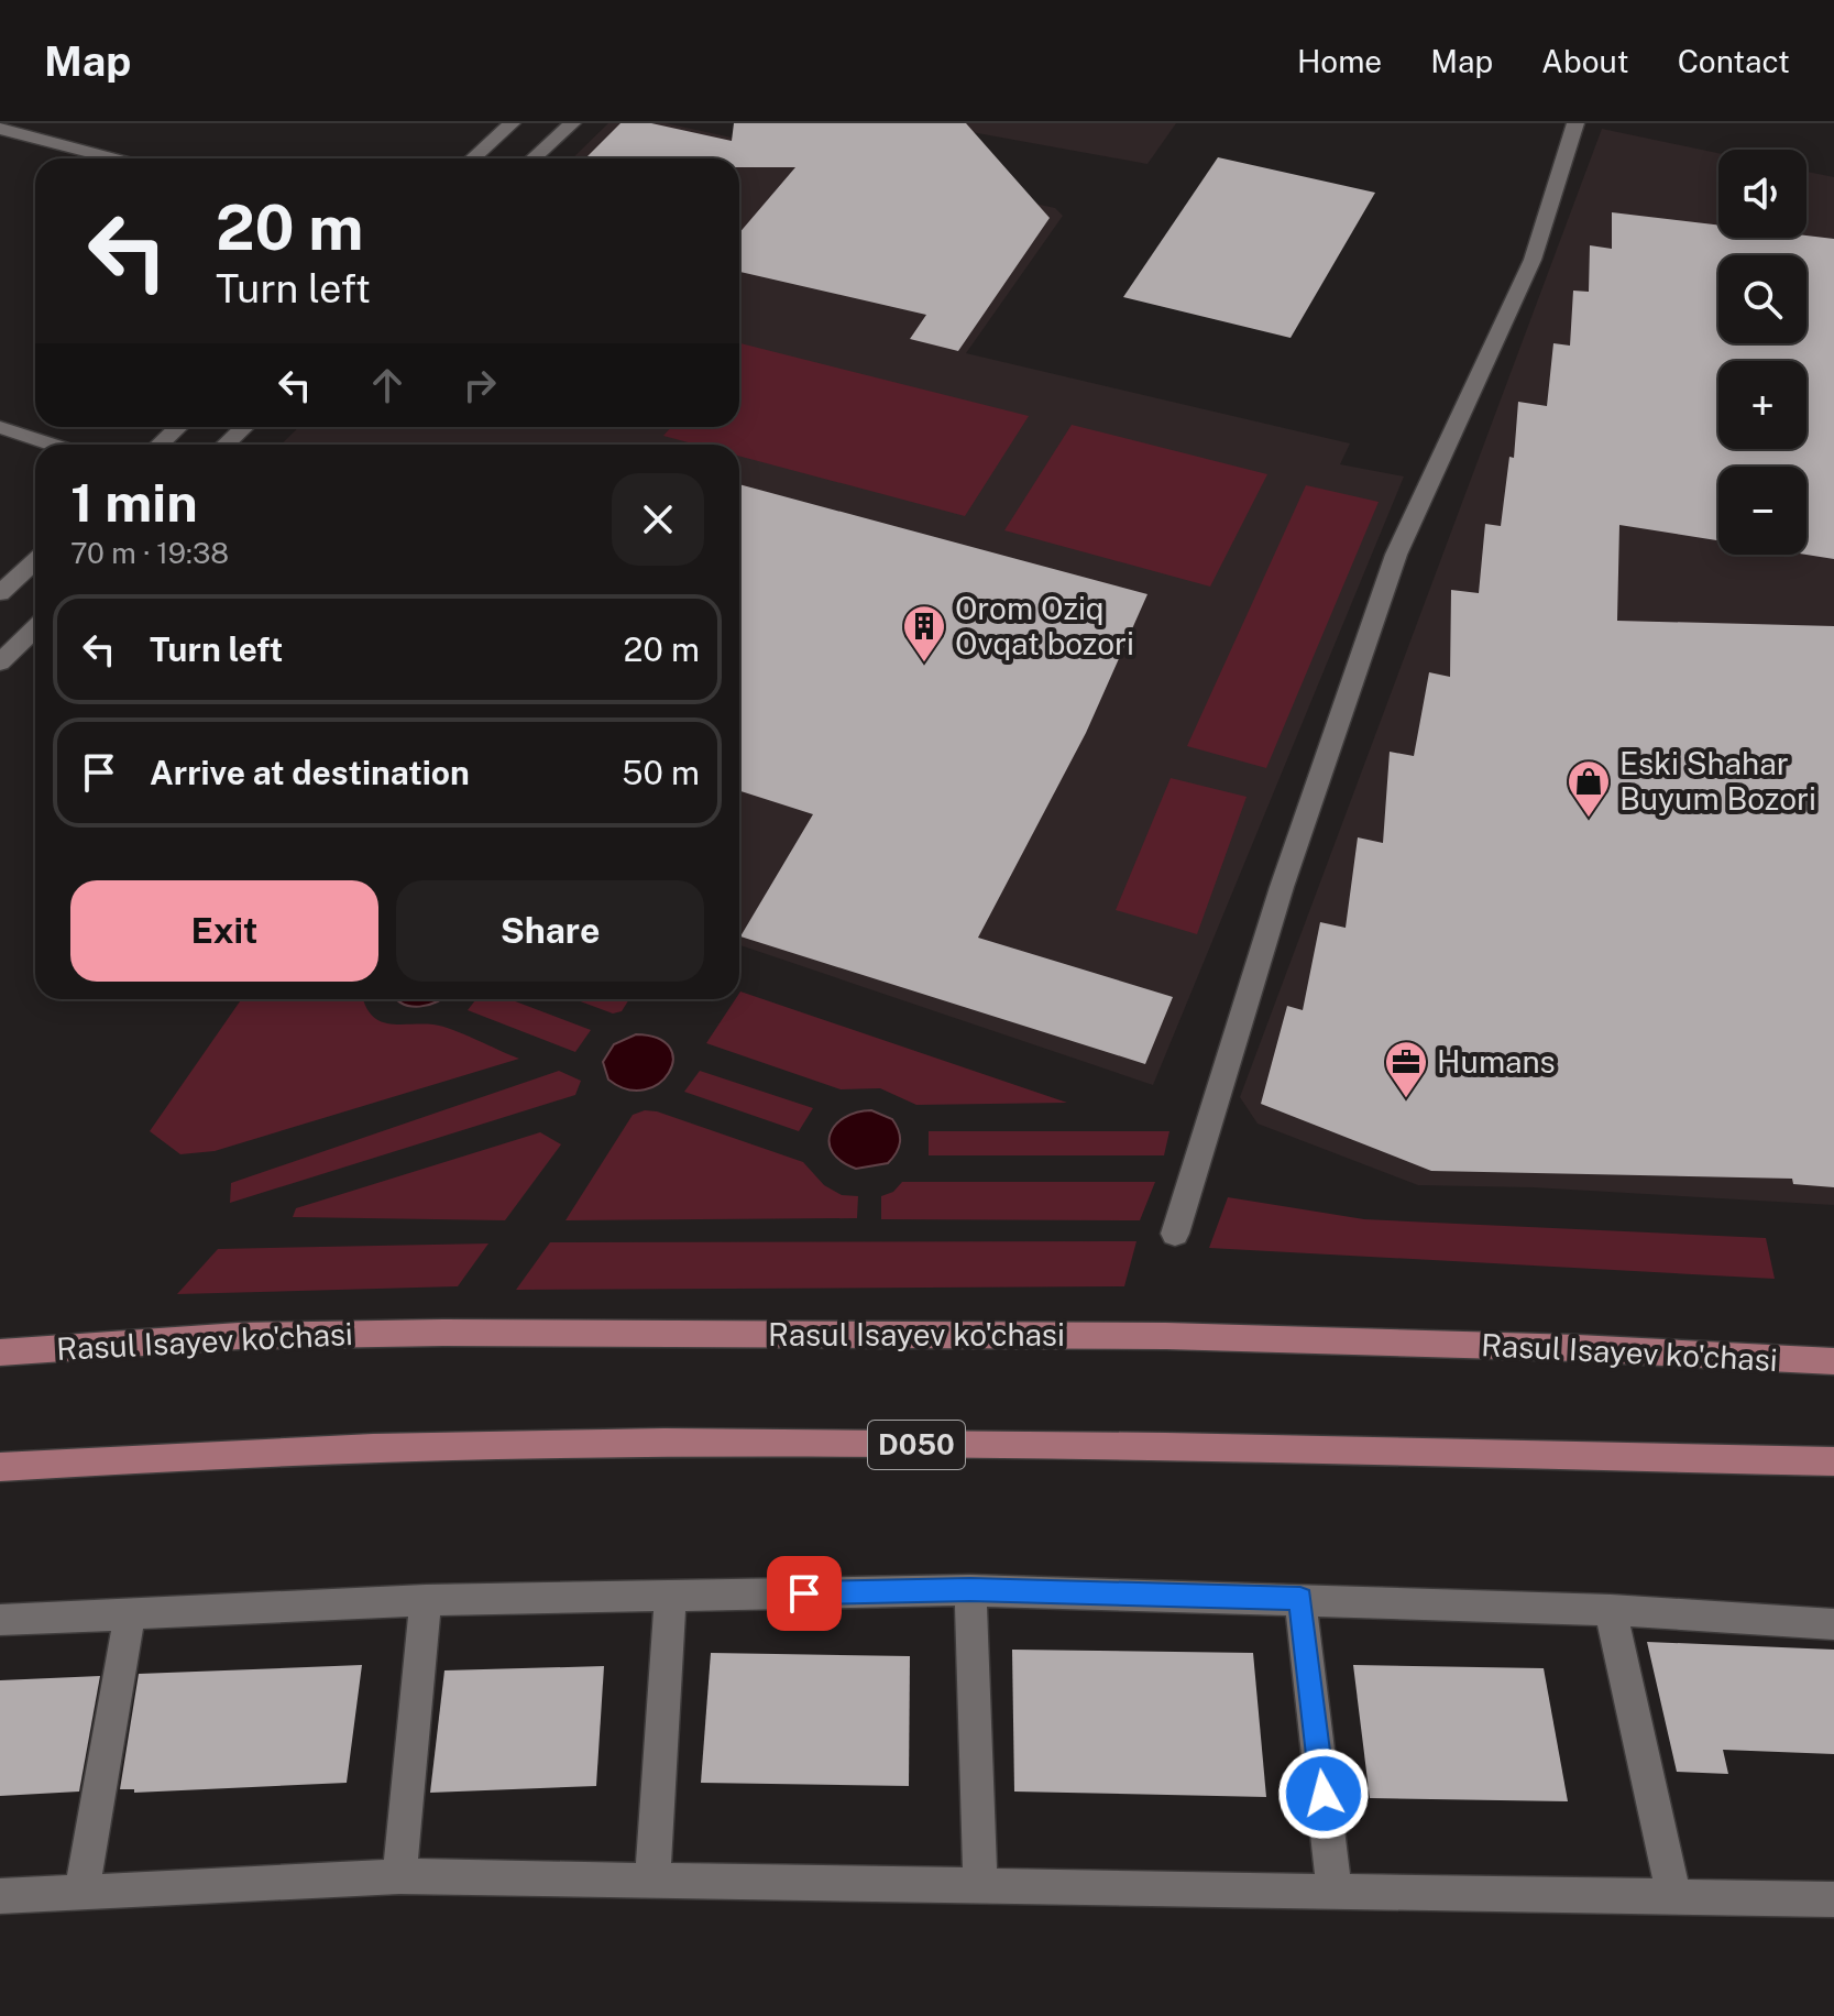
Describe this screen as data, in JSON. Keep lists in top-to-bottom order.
{
  "streets": {
    "main road": ["Rasul Isayev ko'chasi", "D050"]
  },
  "places": {
    "building": ["Orom Oziq Ovqat bozori"],
    "shop": ["Eski Shahar Buyum Bozori"],
    "office": ["Humans"]
  },
  "page": {
    "header": "Map",
    "nav": [
      "Home",
      "Map",
      "About",
      "Contact"
    ],
    "map_buttons": ["+", "−"],
    "turn": ["20 m", "Turn left"],
    "heading": ["1 min", "70 m · 19:38"],
    "list": [
      {
        "name": "Turn left",
        "value": "20 m"
      },
      {
        "name": "Arrive at destination",
        "value": "50 m"
      }
    ],
    "buttons": ["Exit", "Share"]
  }
}
